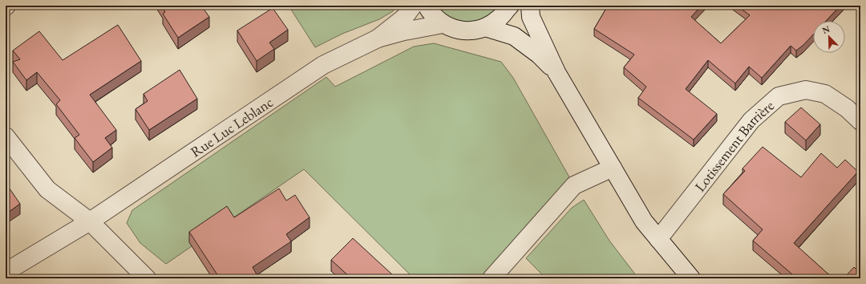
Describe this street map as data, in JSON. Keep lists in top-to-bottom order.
{
  "streets": {
    "street": ["Rue Luc Leblanc", "Lotissement Barrière"]
  },
  "north": "top left"
}
